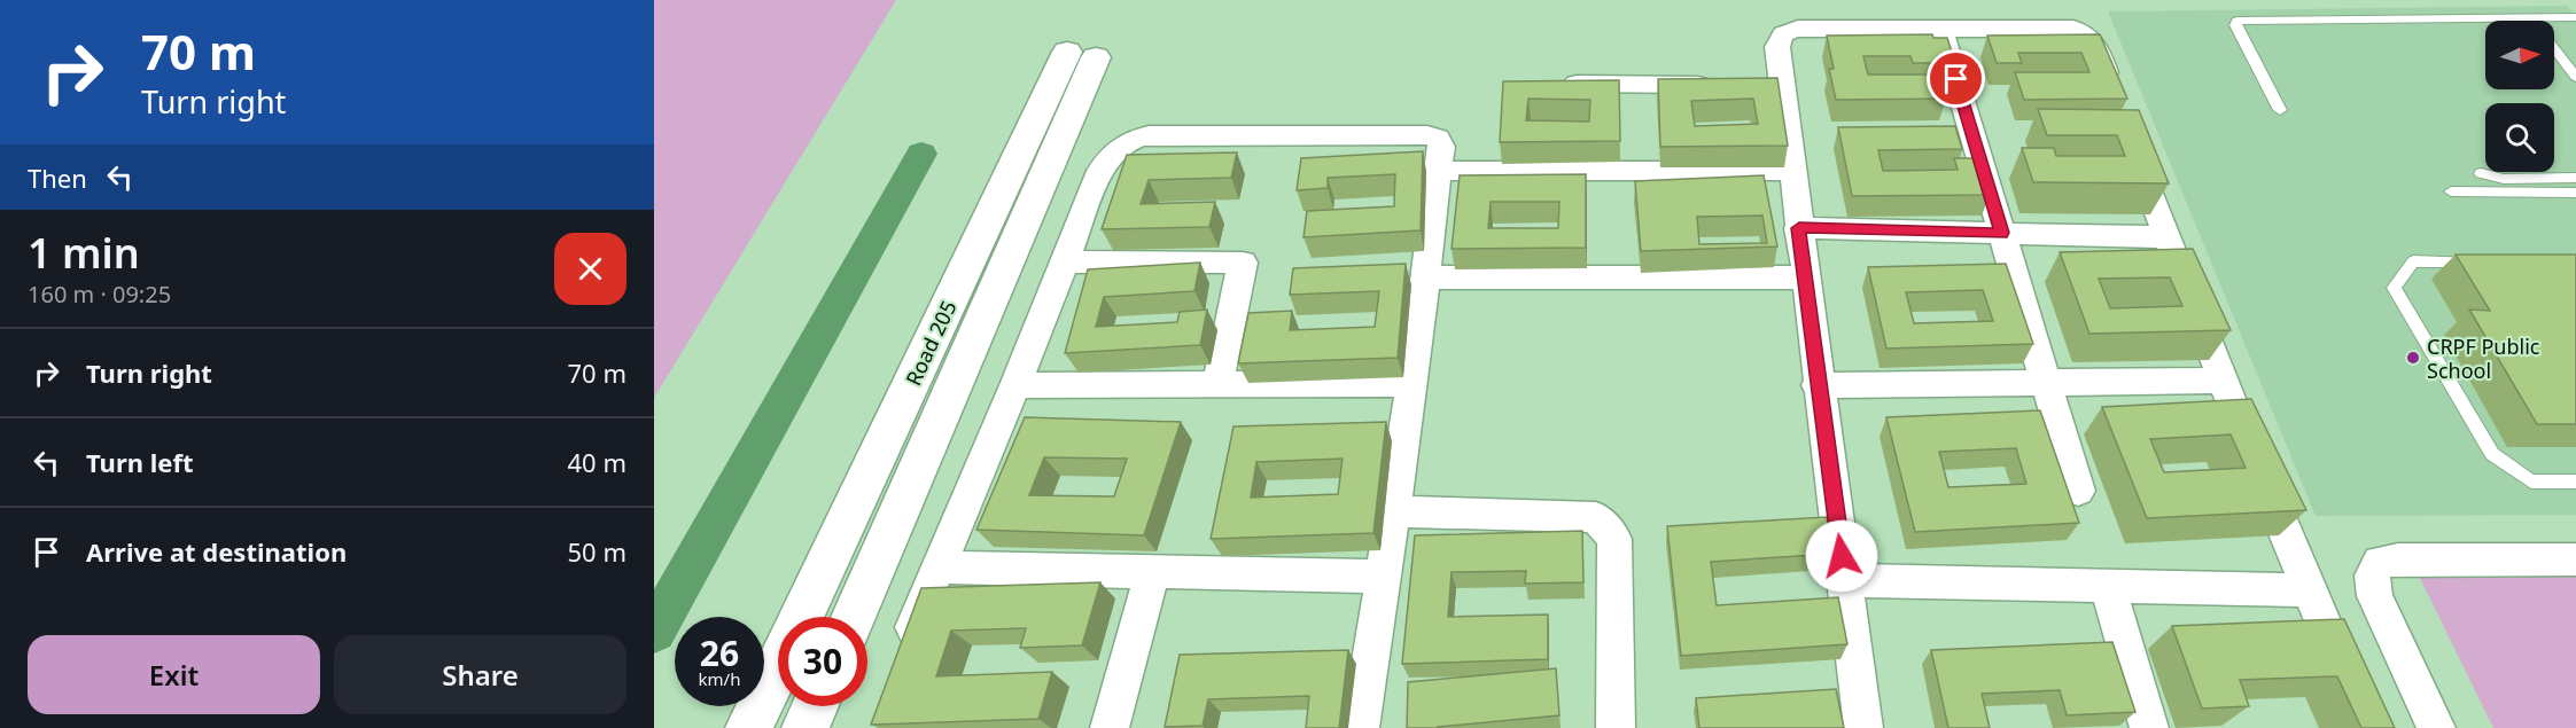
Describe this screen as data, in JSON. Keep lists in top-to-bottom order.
{
  "streets": {
    "street": ["Road 205"]
  },
  "places": ["CRPF Public School"],
  "north": "right",
  "page": {
    "turn": ["70 m", "Turn right"],
    "then": "Then",
    "heading": ["1 min", "160 m · 09:25"],
    "list": [
      {
        "name": "Turn right",
        "value": "70 m"
      },
      {
        "name": "Turn left",
        "value": "40 m"
      },
      {
        "name": "Arrive at destination",
        "value": "50 m"
      }
    ],
    "speed": "26 km/h",
    "limit": "30",
    "buttons": ["Exit", "Share"]
  }
}
